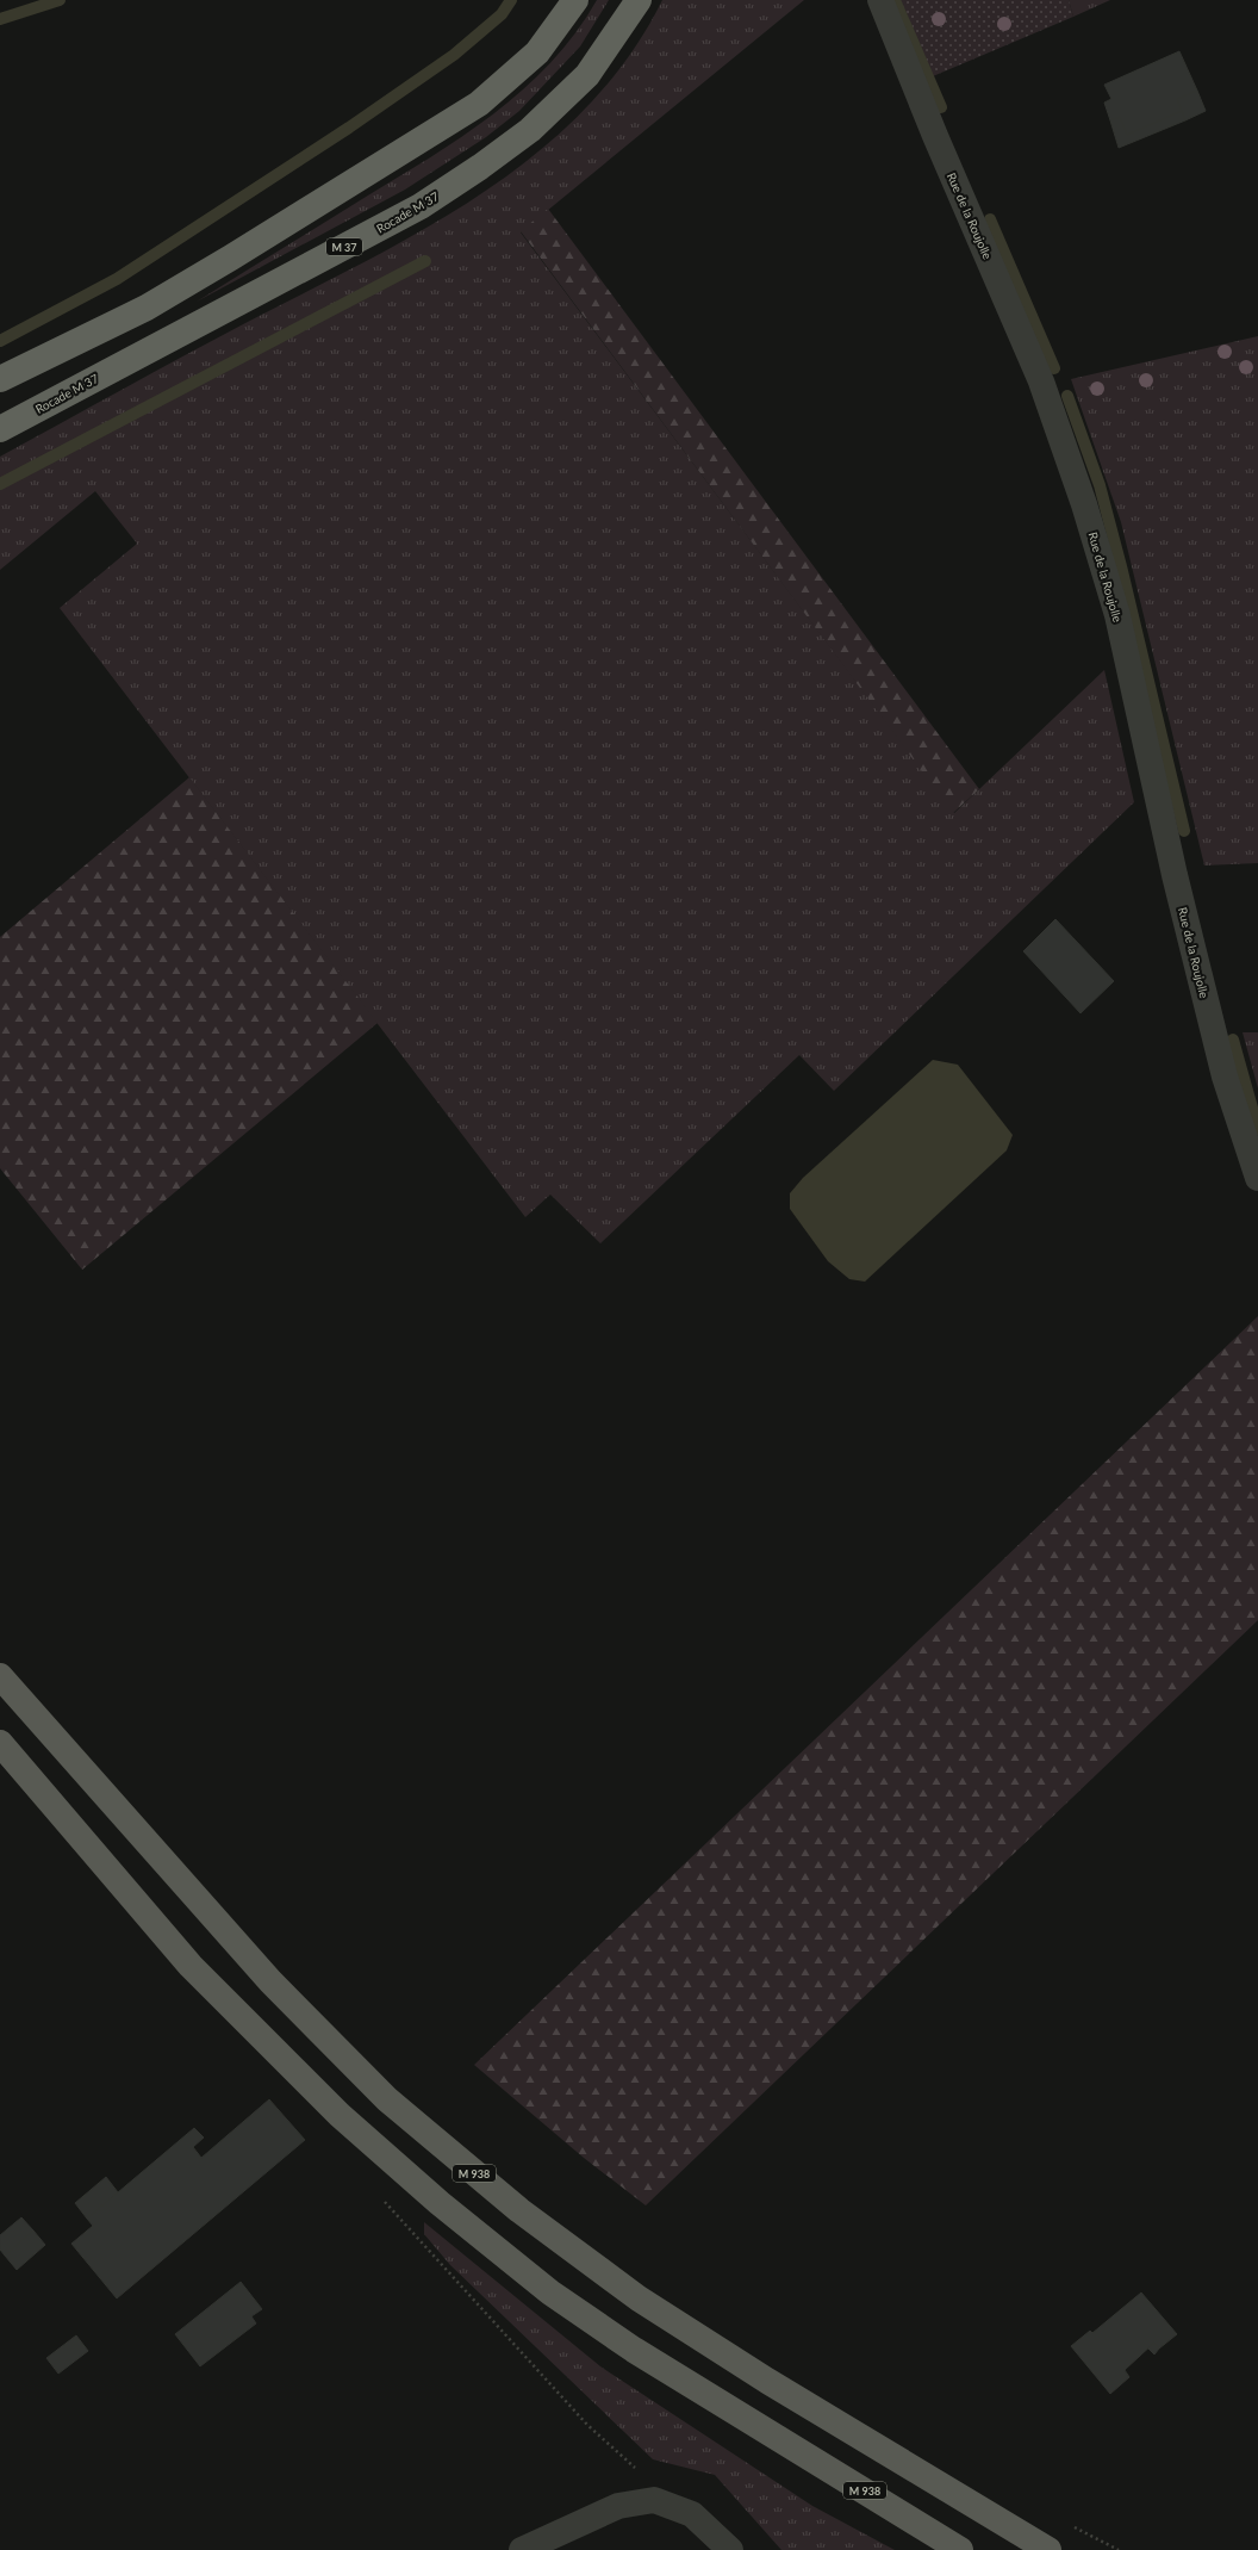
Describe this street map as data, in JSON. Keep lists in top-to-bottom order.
{
  "streets": {
    "highway": ["Rocade M 37", "M 37"],
    "main road": ["M 938"],
    "street": ["Rue de la Roujolle"]
  }
}
